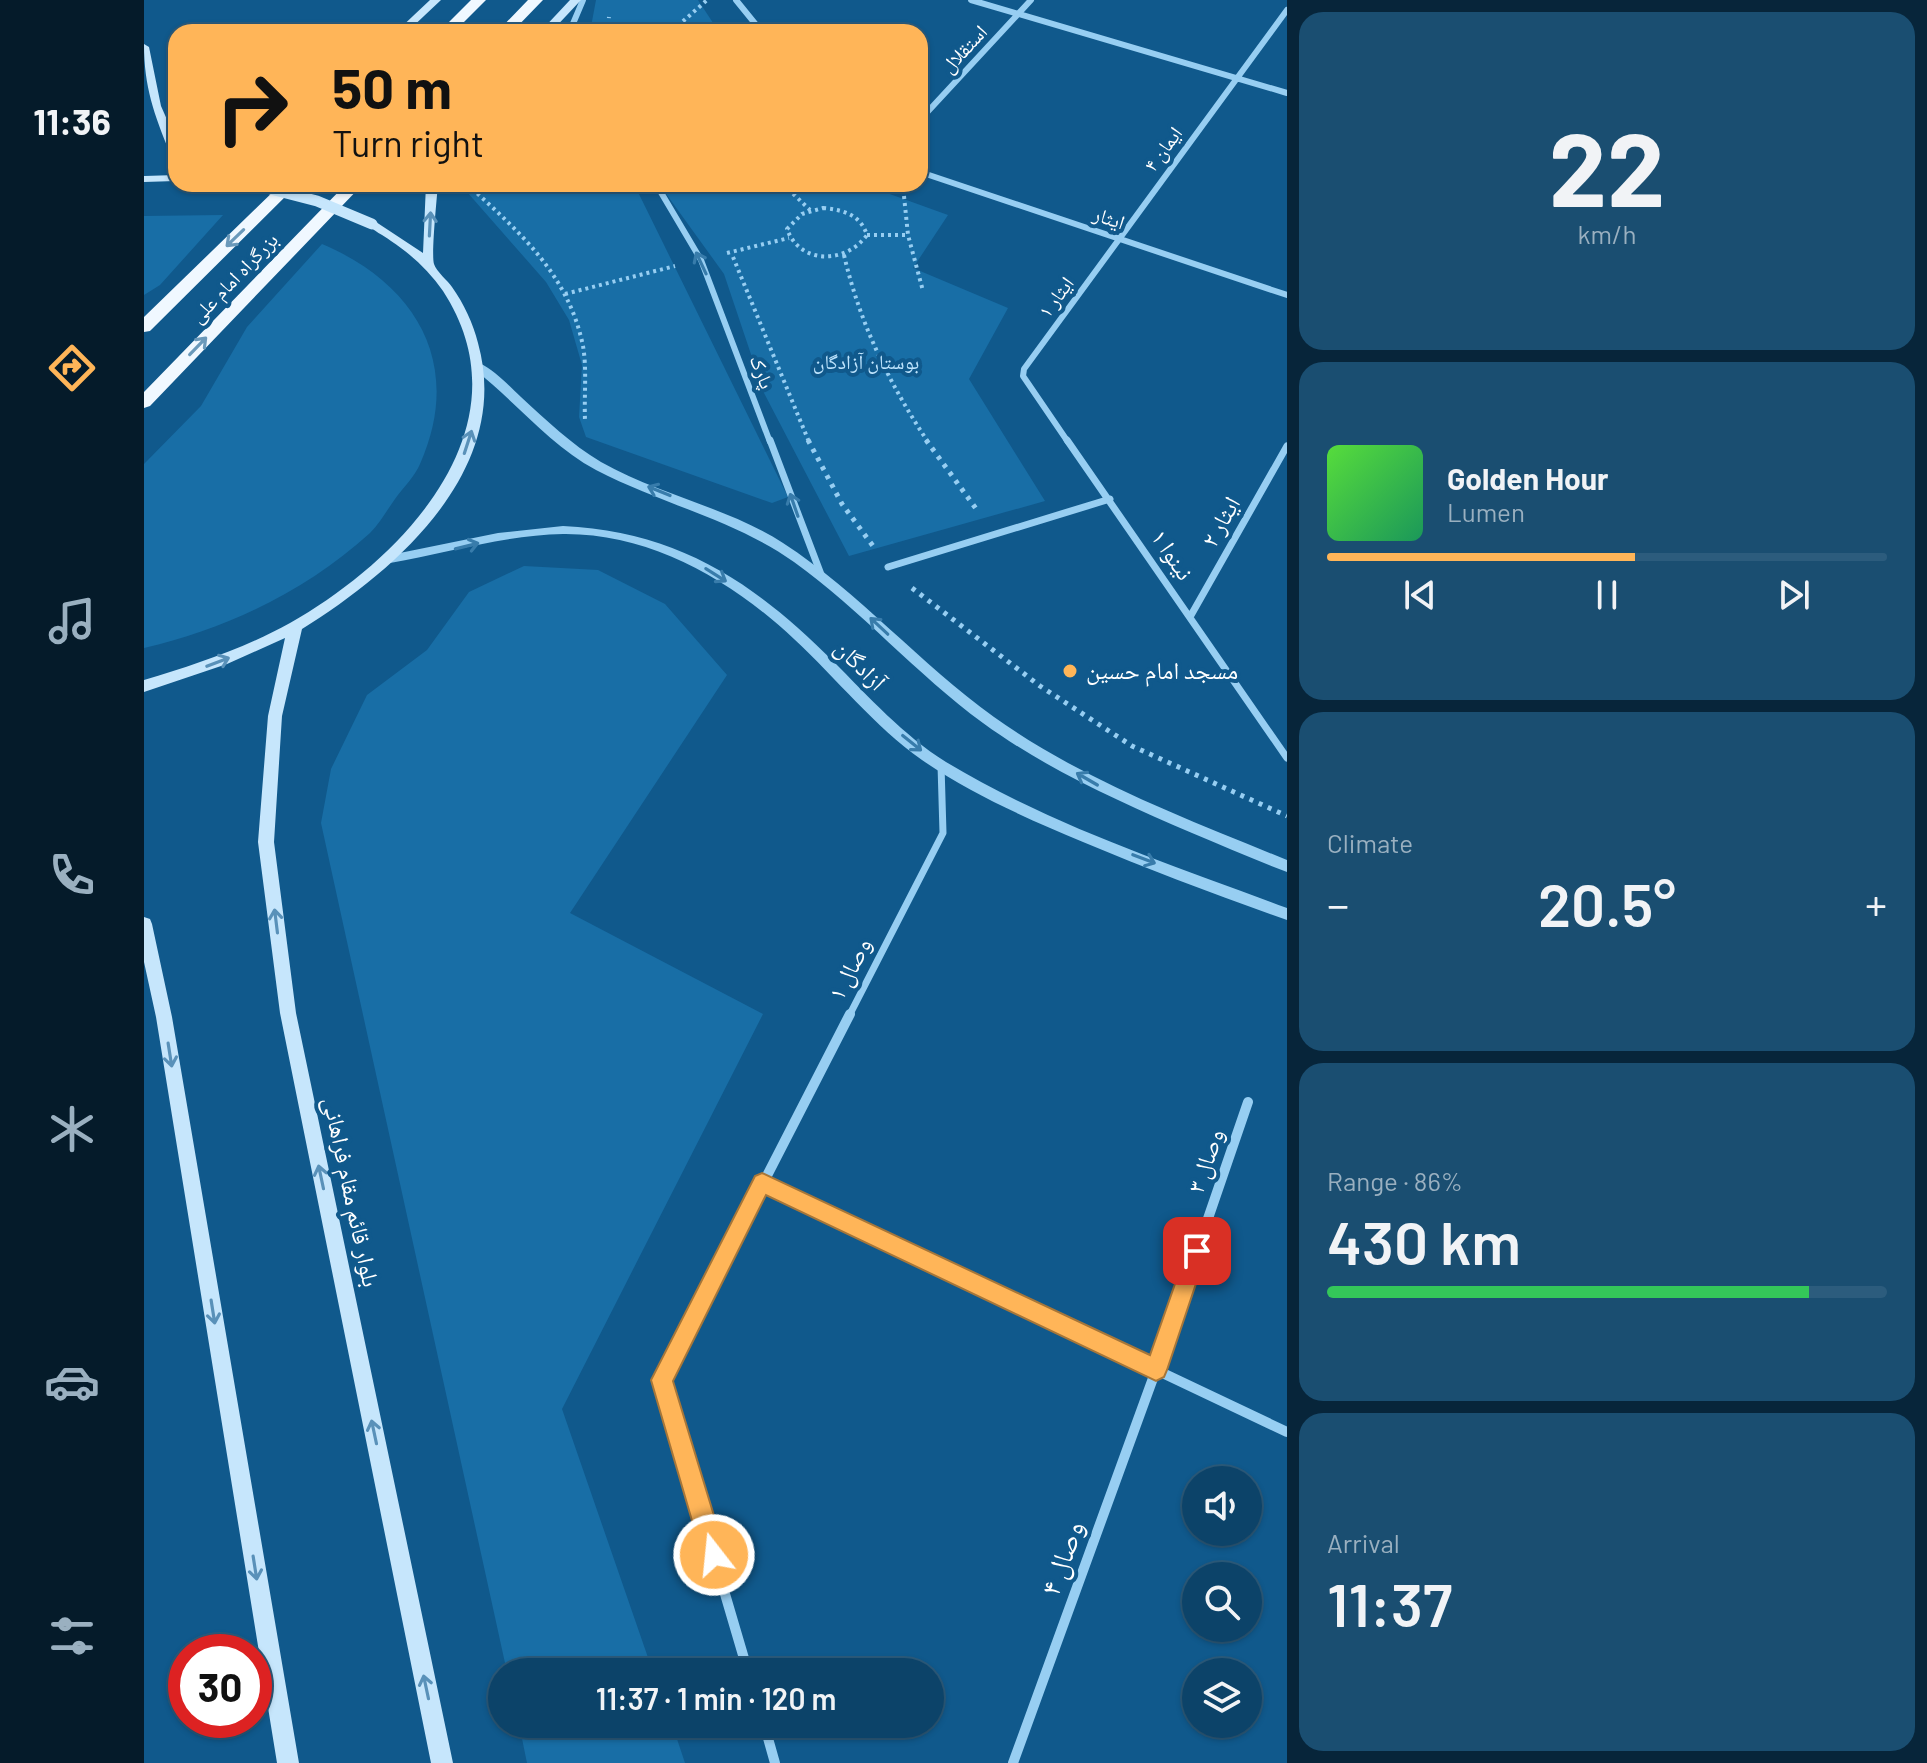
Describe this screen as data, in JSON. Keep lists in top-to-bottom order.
{
  "streets": {
    "highway": ["بزرگراه امام علی"],
    "main road": ["بلوار قائم مقام فراهانی"],
    "street": [
      "استقلال",
      "ایمان ۴",
      "ایثار",
      "ایثار ۱",
      "پارک",
      "ایثار ۲",
      "نینوا ۱",
      "آزادگان",
      "وصال ۱",
      "وصال ۳",
      "وصال ۴"
    ]
  },
  "crossings": [
    ["ایمان ۴", "ایثار"],
    ["ایمان ۴", "ایثار ۱"],
    ["ایثار", "ایثار ۱"],
    ["ایثار ۱", "نینوا ۱"],
    ["پارک", "آزادگان"],
    ["ایثار ۲", "نینوا ۱"],
    ["آزادگان", "وصال ۱"],
    ["وصال ۳", "وصال ۴"]
  ],
  "one_way": ["پارک"],
  "parks": ["بوستان آزادگان"],
  "places": ["مسجد امام حسین"],
  "page": {
    "tabs": "11:36",
    "tile": [
      ["22", "km/h"],
      "Climate",
      ["Range · 86%", "430 km"],
      ["Arrival", "11:37"]
    ],
    "turn": ["50 m", "Turn right"],
    "song": ["Golden Hour", "Lumen"],
    "heat": ["−", "20.5°", "+"],
    "limit": "30",
    "trip": "11:37 · 1 min · 120 m"
  }
}
